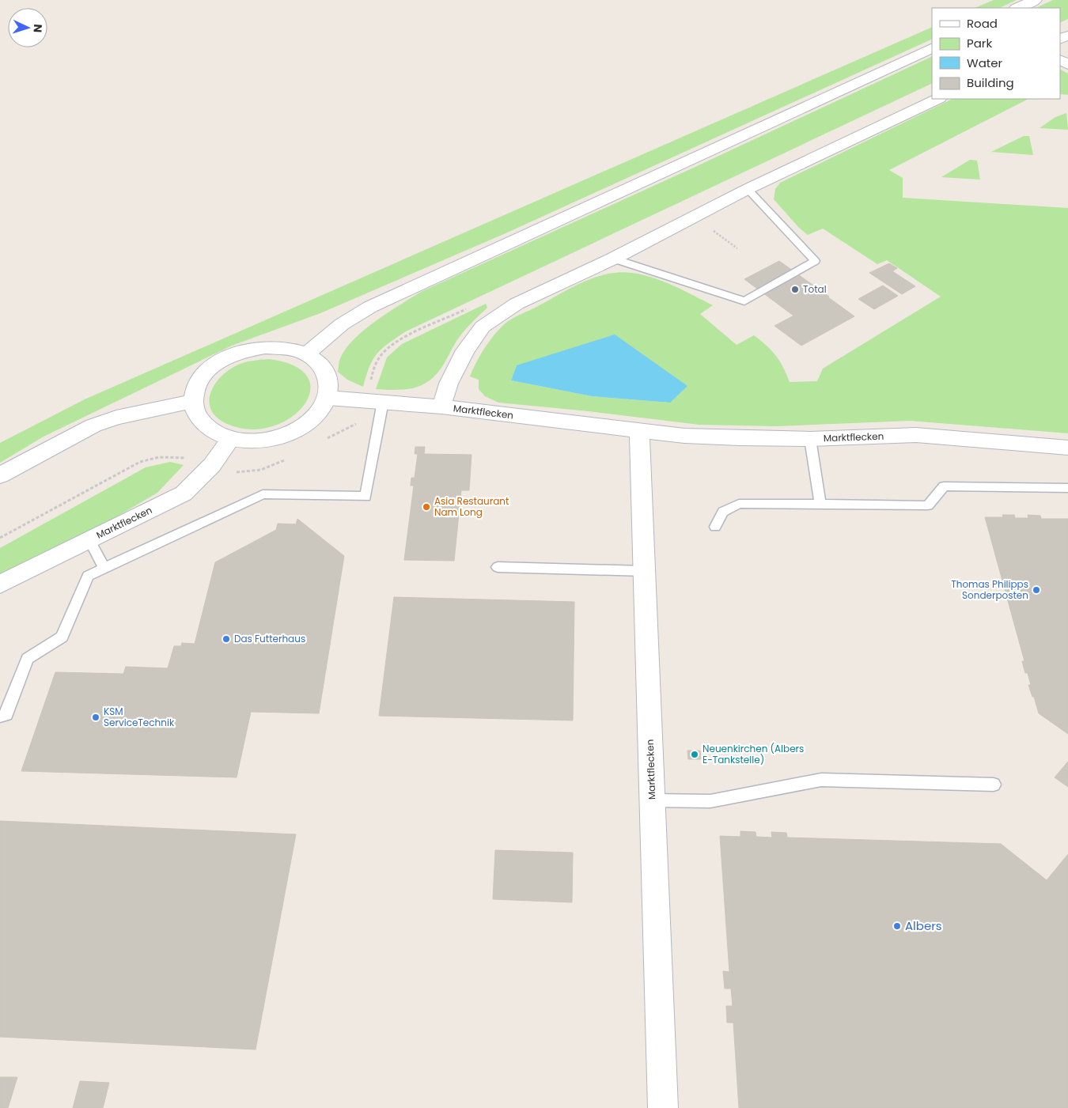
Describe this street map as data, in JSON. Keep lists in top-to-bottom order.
{
  "streets": {
    "street": ["Marktflecken"]
  },
  "places": [
    "Total",
    "Asia Restaurant Nam Long",
    "Thomas Philipps Sonderposten",
    "Das Futterhaus",
    "KSM ServiceTechnik",
    "Neuenkirchen (Albers E-Tankstelle)",
    "Albers"
  ],
  "legend": [
    "Road",
    "Park",
    "Water",
    "Building"
  ],
  "north": "right"
}
